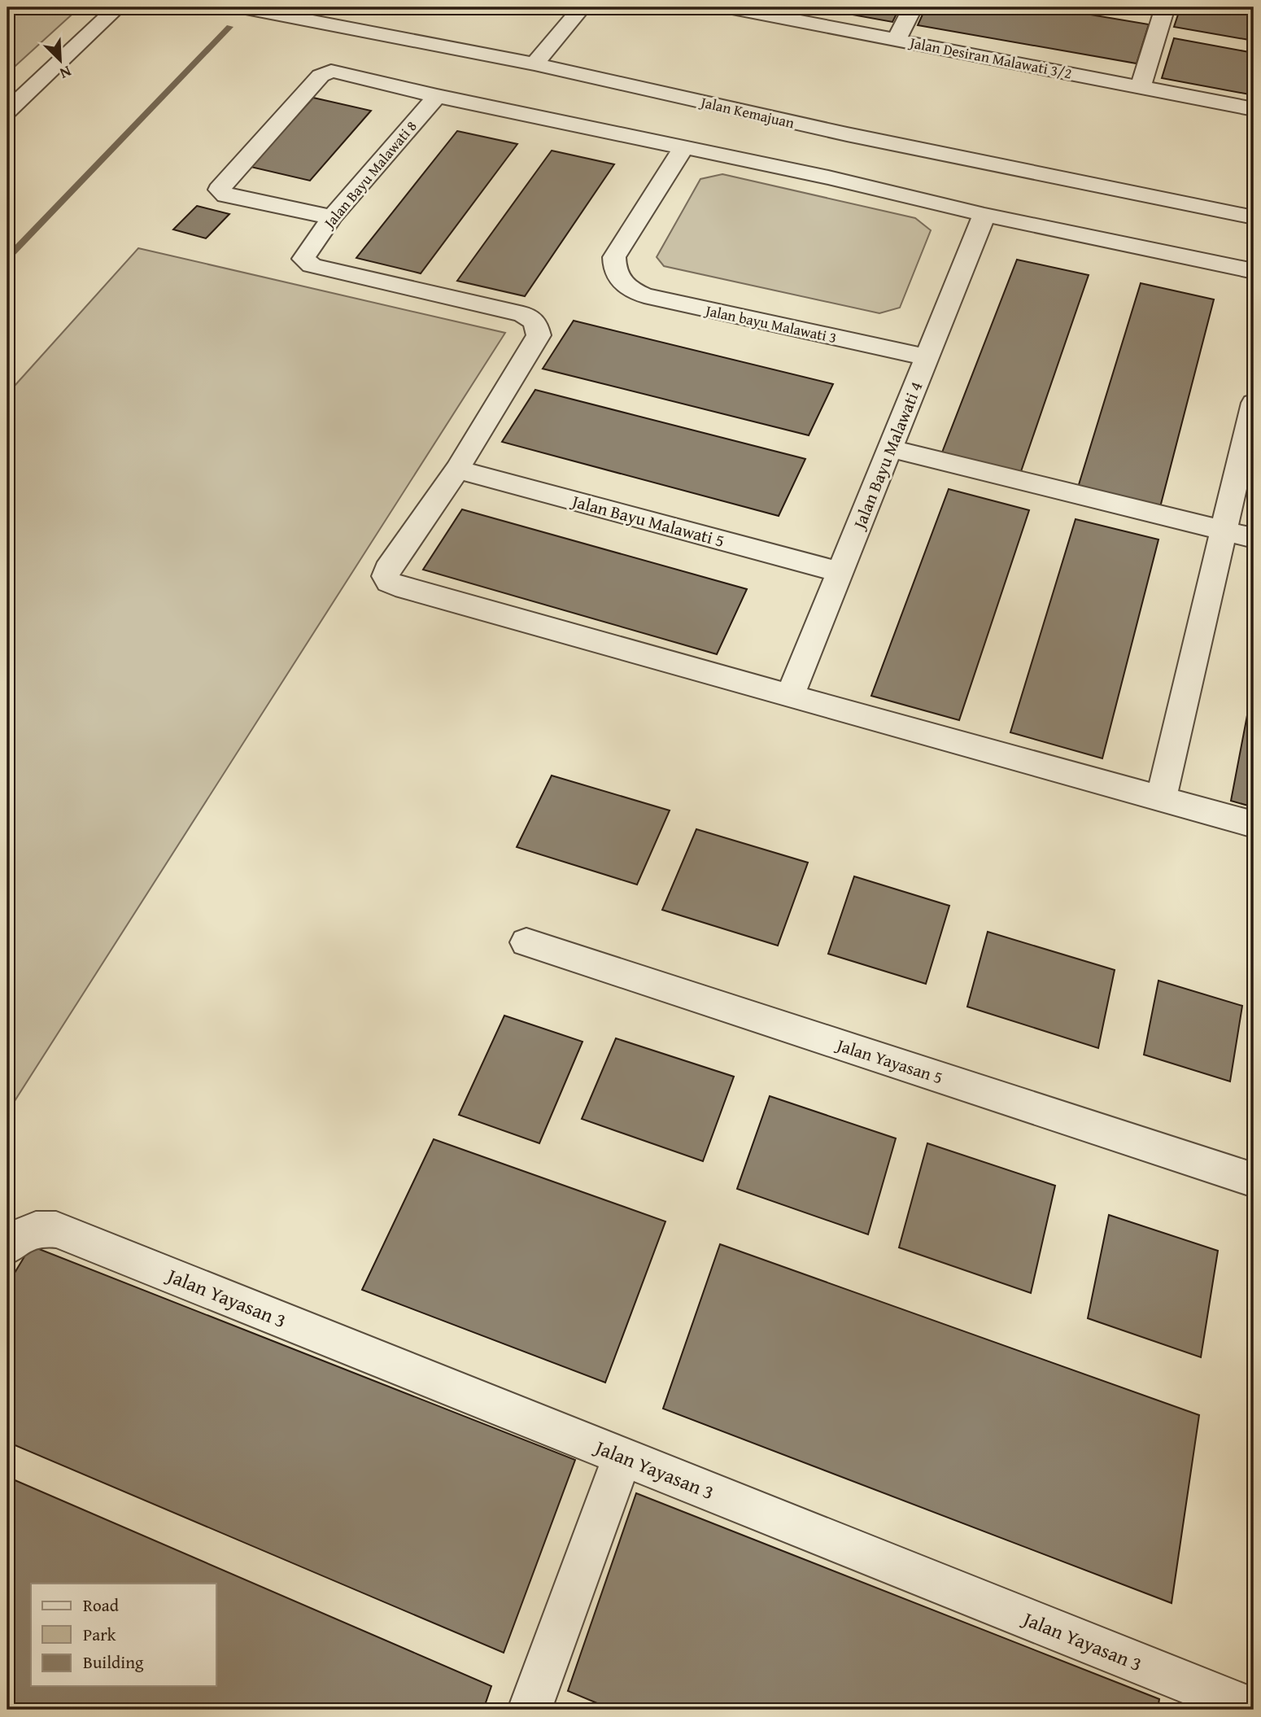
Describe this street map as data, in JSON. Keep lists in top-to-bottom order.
{
  "streets": {
    "street": [
      "Jalan Desiran Malawati 3/2",
      "Jalan Kemajuan",
      "Jalan Bayu Malawati 8",
      "Jalan bayu Malawati 3",
      "Jalan Bayu Malawati 4",
      "Jalan Bayu Malawati 5",
      "Jalan Yayasan 5",
      "Jalan Yayasan 3"
    ]
  },
  "crossings": [
    ["Jalan Bayu Malawati 8", "Jalan Bayu Malawati 5"],
    ["Jalan bayu Malawati 3", "Jalan Bayu Malawati 4"],
    ["Jalan Bayu Malawati 4", "Jalan Bayu Malawati 5"]
  ],
  "legend": ["Road", "Park", "Building"],
  "north": "bottom right"
}
